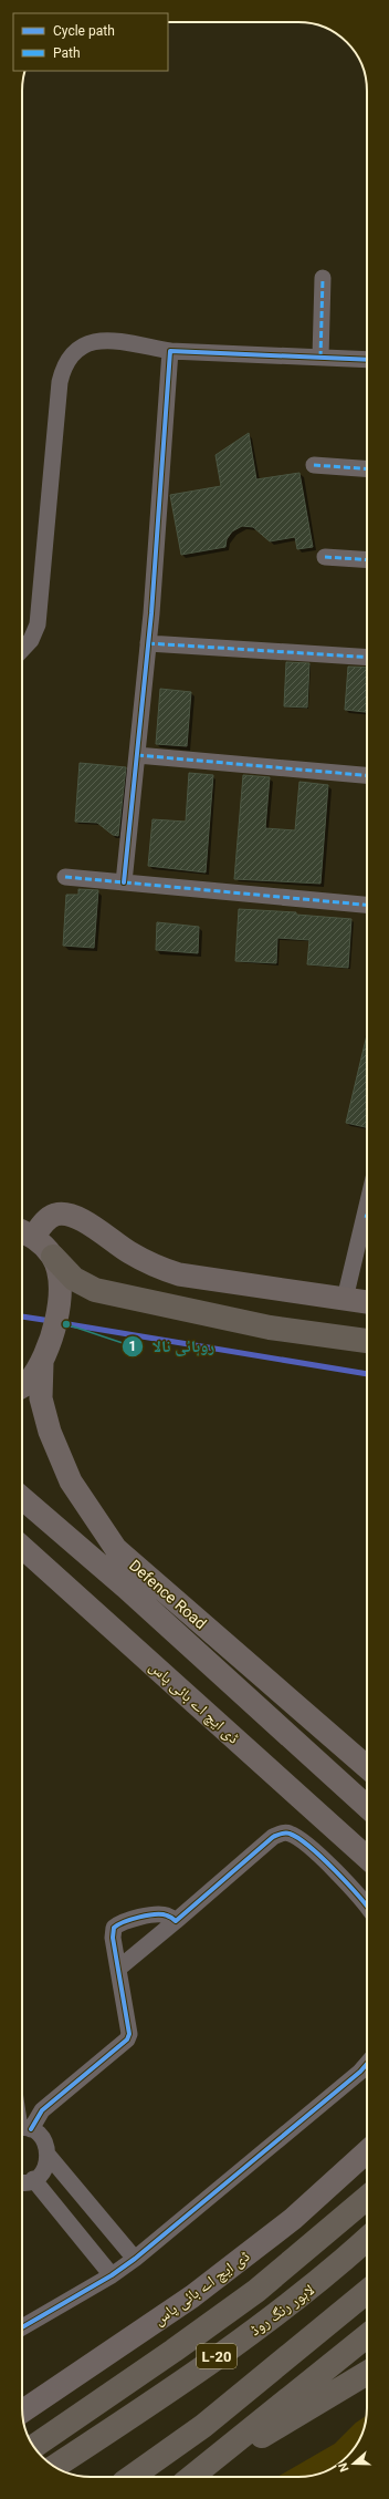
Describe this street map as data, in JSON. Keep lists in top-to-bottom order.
{
  "streets": {
    "highway": ["لاہور رنگ روڈ", "L-20"],
    "main road": ["Defence Road", "ڈی ایچ اے بائی پاس"]
  },
  "places": ["روہائی نالا"],
  "legend": ["Cycle path", "Path"],
  "north": "left"
}
